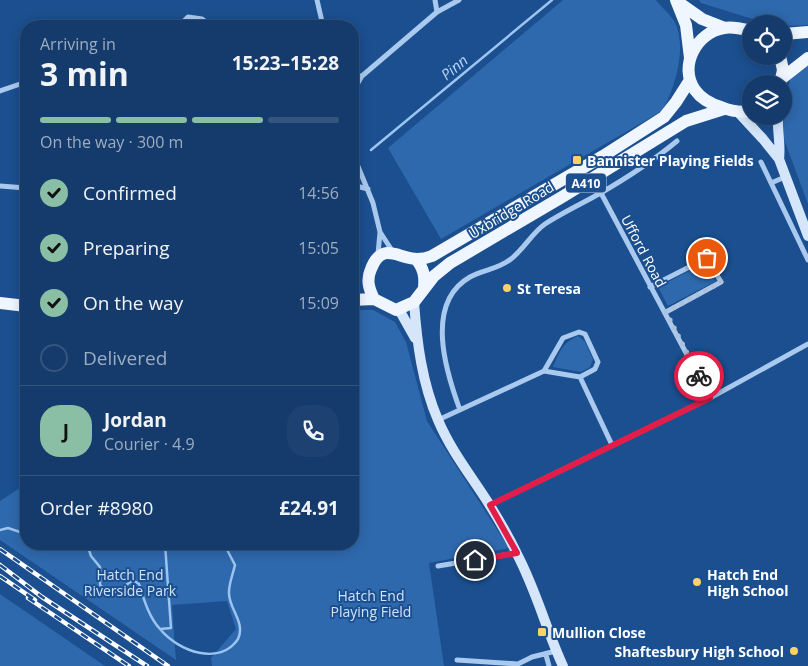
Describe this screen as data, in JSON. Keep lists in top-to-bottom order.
{
  "streets": {
    "main road": ["A410", "Uxbridge Road"],
    "street": ["Ufford Road"]
  },
  "water": ["Pinn"],
  "parks": ["Hatch End Riverside Park", "Hatch End Playing Field"],
  "places": {
    "transit": ["Bannister Playing Fields", "Mullion Close"],
    "other": ["St Teresa", "Hatch End High School", "Shaftesbury High School"]
  },
  "page": {
    "heading": ["3 min", "Arriving in", "15:23–15:28"],
    "panel": [
      "Jordan",
      "Courier · 4.9",
      "Order #8980",
      "£24.91"
    ],
    "bar": "On the way · 300 m",
    "list": [
      ["Confirmed", "14:56"],
      ["Preparing", "15:05"],
      ["On the way", "15:09"],
      "Delivered"
    ],
    "round": "J"
  }
}
